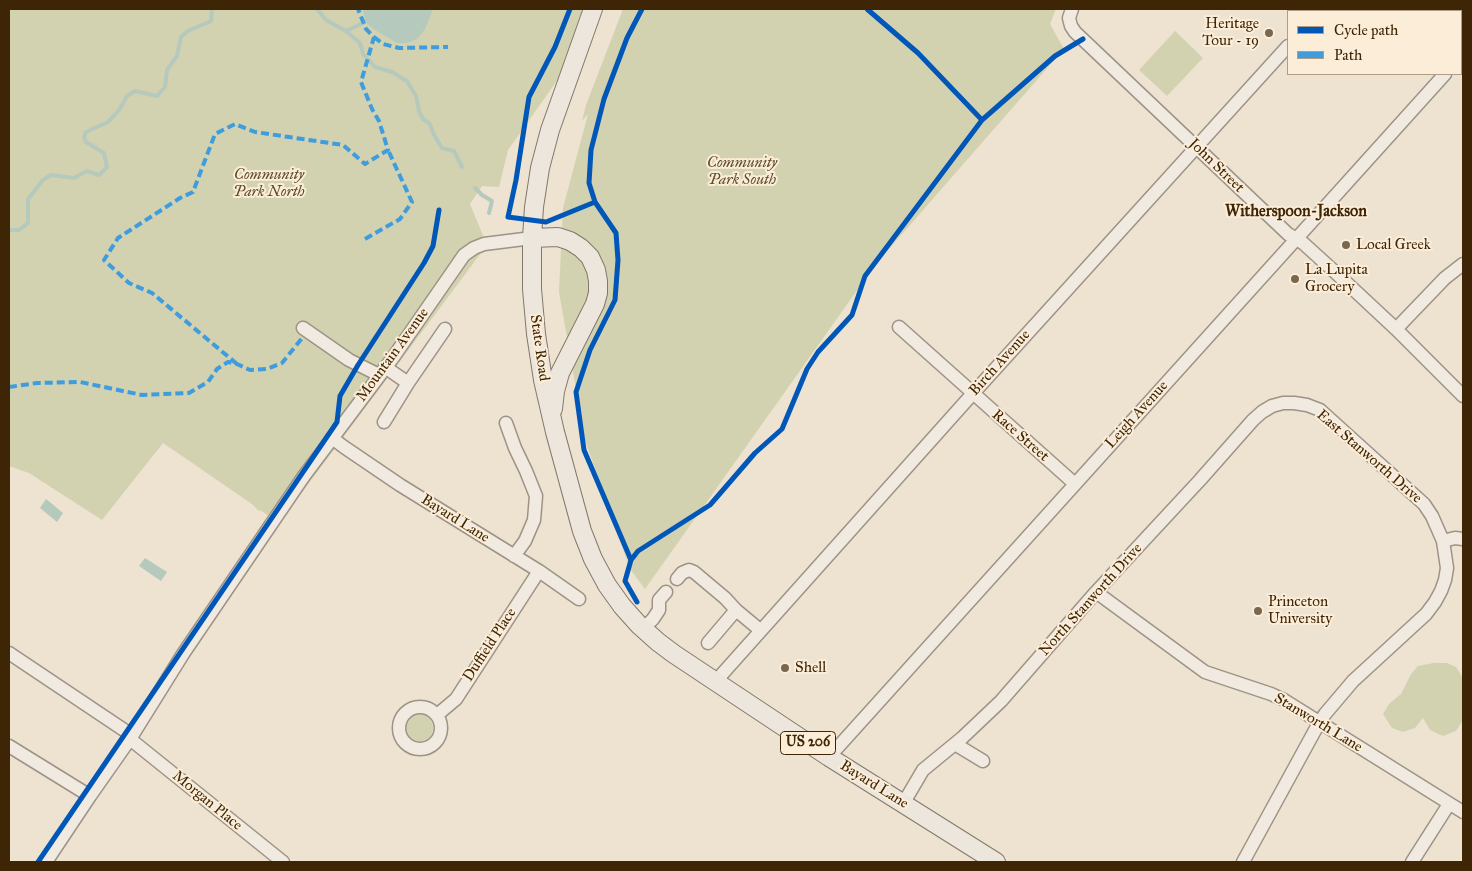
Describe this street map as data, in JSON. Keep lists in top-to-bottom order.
{
  "streets": {
    "highway": ["State Road", "Bayard Lane", "US 206"],
    "street": [
      "John Street",
      "Mountain Avenue",
      "Birch Avenue",
      "Leigh Avenue",
      "Race Street",
      "East Stanworth Drive",
      "North Stanworth Drive",
      "Duffield Place",
      "Stanworth Lane",
      "Morgan Place"
    ]
  },
  "crossings": [
    ["John Street", "Birch Avenue"],
    ["John Street", "Leigh Avenue"],
    ["State Road", "Mountain Avenue"],
    ["State Road", "Bayard Lane"],
    ["Mountain Avenue", "Bayard Lane"],
    ["Mountain Avenue", "Morgan Place"],
    ["Birch Avenue", "Race Street"],
    ["Birch Avenue", "Bayard Lane"],
    ["Leigh Avenue", "Race Street"],
    ["Leigh Avenue", "Bayard Lane"],
    ["East Stanworth Drive", "North Stanworth Drive"],
    ["East Stanworth Drive", "Stanworth Lane"],
    ["Bayard Lane", "North Stanworth Drive"],
    ["Bayard Lane", "Duffield Place"],
    ["North Stanworth Drive", "Stanworth Lane"]
  ],
  "districts": ["Witherspoon-Jackson"],
  "parks": ["Community Park South", "Community Park North"],
  "places": [
    "Heritage Tour - 19",
    "Local Greek",
    "La Lupita Grocery",
    "Princeton University",
    "Shell"
  ],
  "legend": ["Cycle path", "Path"]
}
